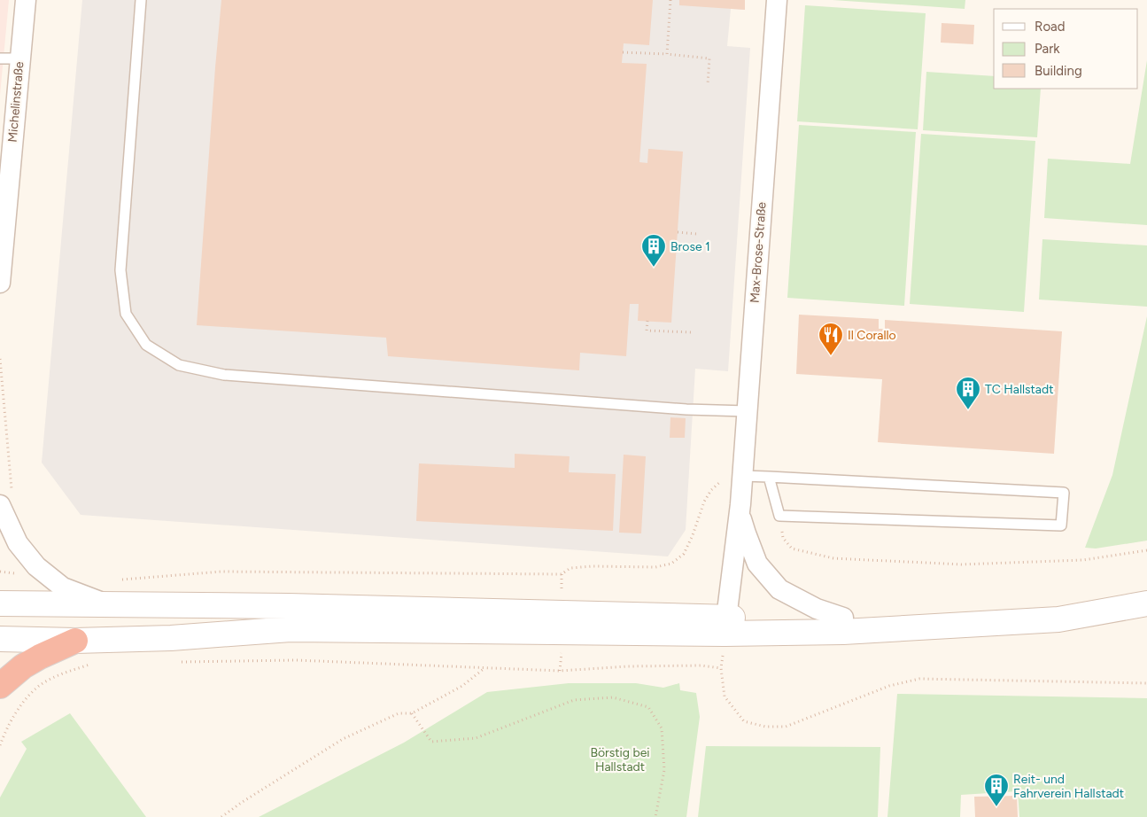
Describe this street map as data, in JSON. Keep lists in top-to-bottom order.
{
  "streets": {
    "street": ["Michelinstraße", "Max-Brose-Straße"]
  },
  "parks": ["Börstig bei Hallstadt"],
  "places": {
    "building": ["Brose 1", "TC Hallstadt", "Reit- und Fahrverein Hallstadt"],
    "restaurant": ["Il Corallo"]
  },
  "legend": ["Road", "Park", "Building"]
}
